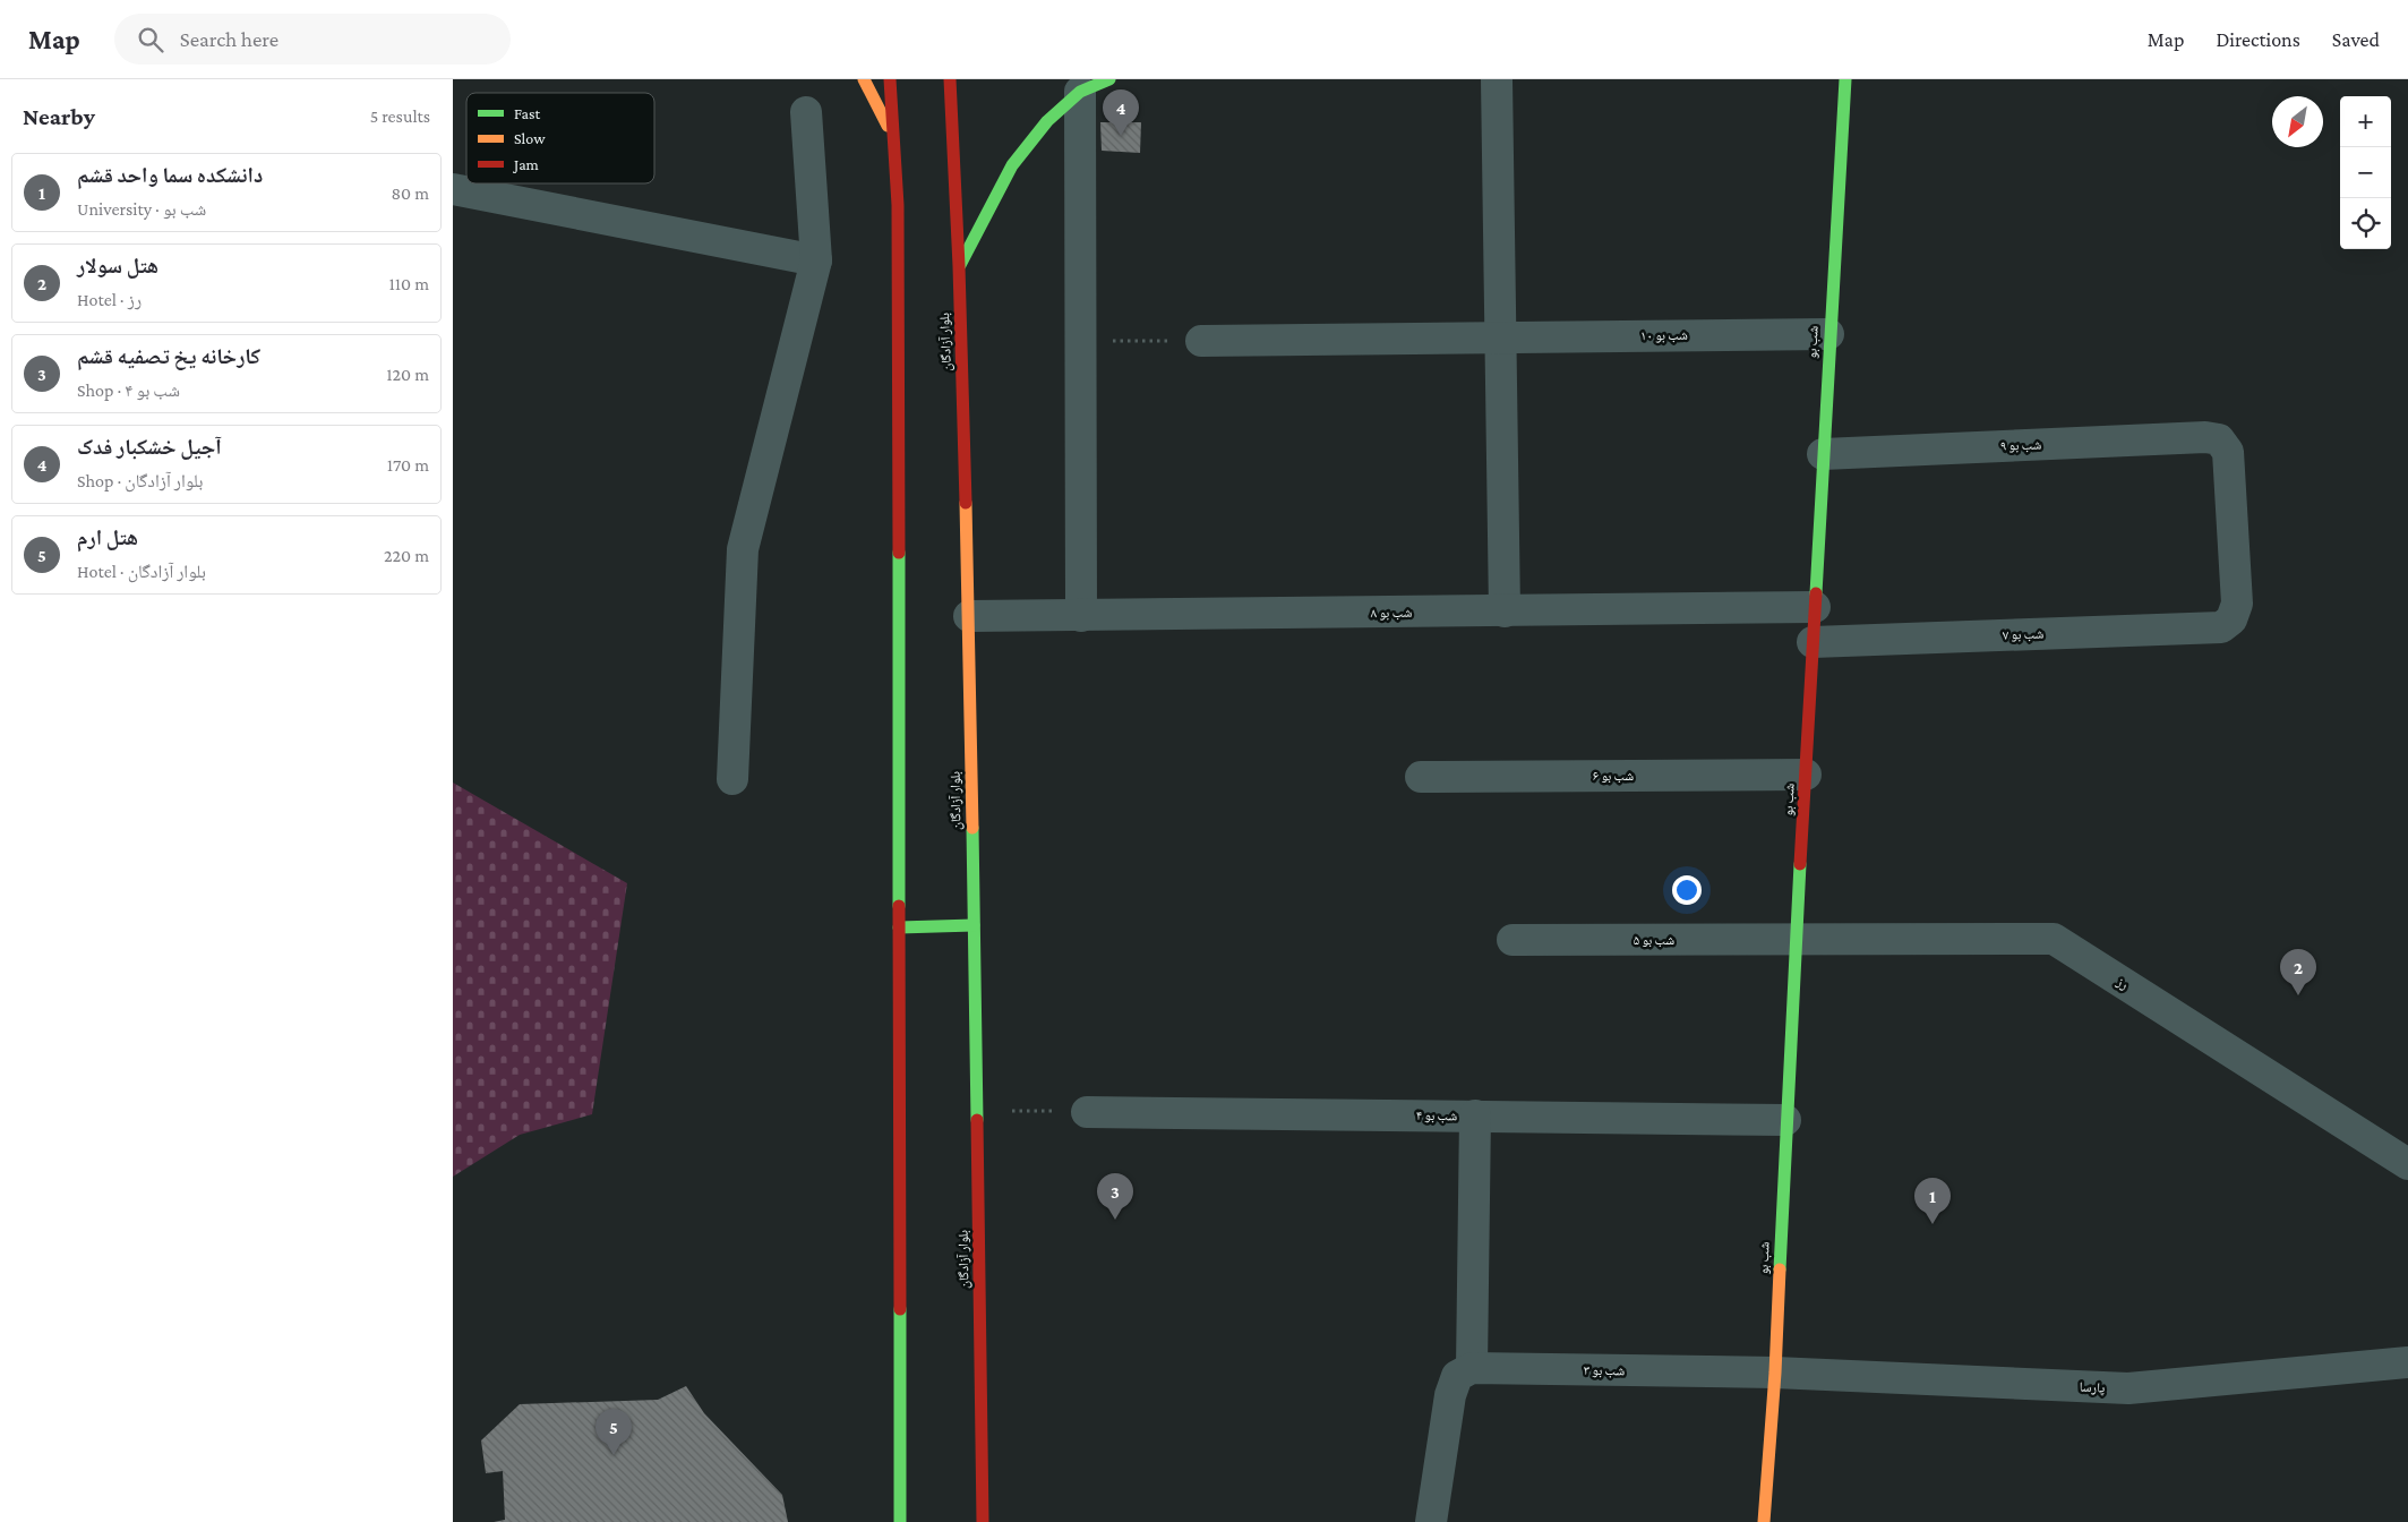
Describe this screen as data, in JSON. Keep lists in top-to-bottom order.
{
  "streets": {
    "main road": ["بلوار آزادگان", "شب بو"],
    "street": [
      "شب بو ۱۰",
      "شب بو ۹",
      "شب بو ۸",
      "شب بو ۷",
      "شب بو ۶",
      "شب بو ۵",
      "رز",
      "شب بو ۴",
      "شب بو ۳",
      "پارسا"
    ]
  },
  "crossings": [
    ["شب بو ۱۰", "شب بو"],
    ["بلوار آزادگان", "شب بو ۸"],
    ["شب بو", "شب بو ۹"],
    ["شب بو", "شب بو ۸"],
    ["شب بو", "شب بو ۷"],
    ["شب بو", "شب بو ۶"],
    ["شب بو", "شب بو ۵"],
    ["شب بو", "رز"],
    ["شب بو", "شب بو ۴"],
    ["شب بو", "شب بو ۳"],
    ["شب بو", "پارسا"],
    ["شب بو ۹", "شب بو ۷"],
    ["شب بو ۵", "رز"],
    ["شب بو ۳", "پارسا"]
  ],
  "legend": ["Fast", "Slow", "Jam"],
  "north": "bottom left",
  "page": {
    "header": "Map",
    "search": "Search here",
    "nav": ["Map", "Directions", "Saved"],
    "heading": ["Nearby", "5 results"],
    "pins": [
      "4",
      "2",
      "3",
      "1",
      "5"
    ],
    "map_buttons": ["+", "−"],
    "list": [
      {
        "mark": "1",
        "name": "دانشکده سما واحد قشم",
        "note": "University · شب بو",
        "value": "80 m"
      },
      {
        "mark": "2",
        "name": "هتل سولار",
        "note": "Hotel · رز",
        "value": "110 m"
      },
      {
        "mark": "3",
        "name": "کارخانه یخ تصفیه قشم",
        "note": "Shop · شب بو ۴",
        "value": "120 m"
      },
      {
        "mark": "4",
        "name": "آجیل خشکبار فدک",
        "note": "Shop · بلوار آزادگان",
        "value": "170 m"
      },
      {
        "mark": "5",
        "name": "هتل ارم",
        "note": "Hotel · بلوار آزادگان",
        "value": "220 m"
      }
    ]
  }
}
